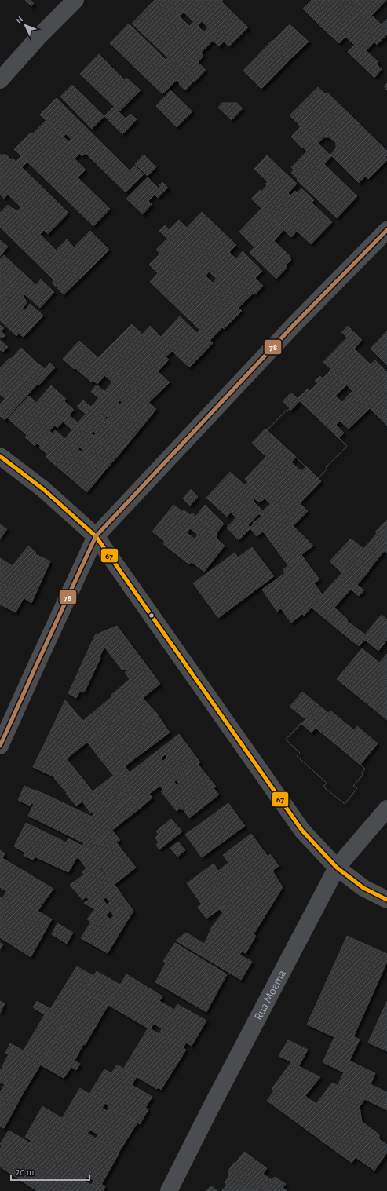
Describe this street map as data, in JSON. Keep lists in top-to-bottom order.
{
  "streets": {
    "street": ["Rua Moema"]
  },
  "lines": ["transit line 78", "transit line 67"],
  "scale_bar": "20 m",
  "north": "top left"
}
